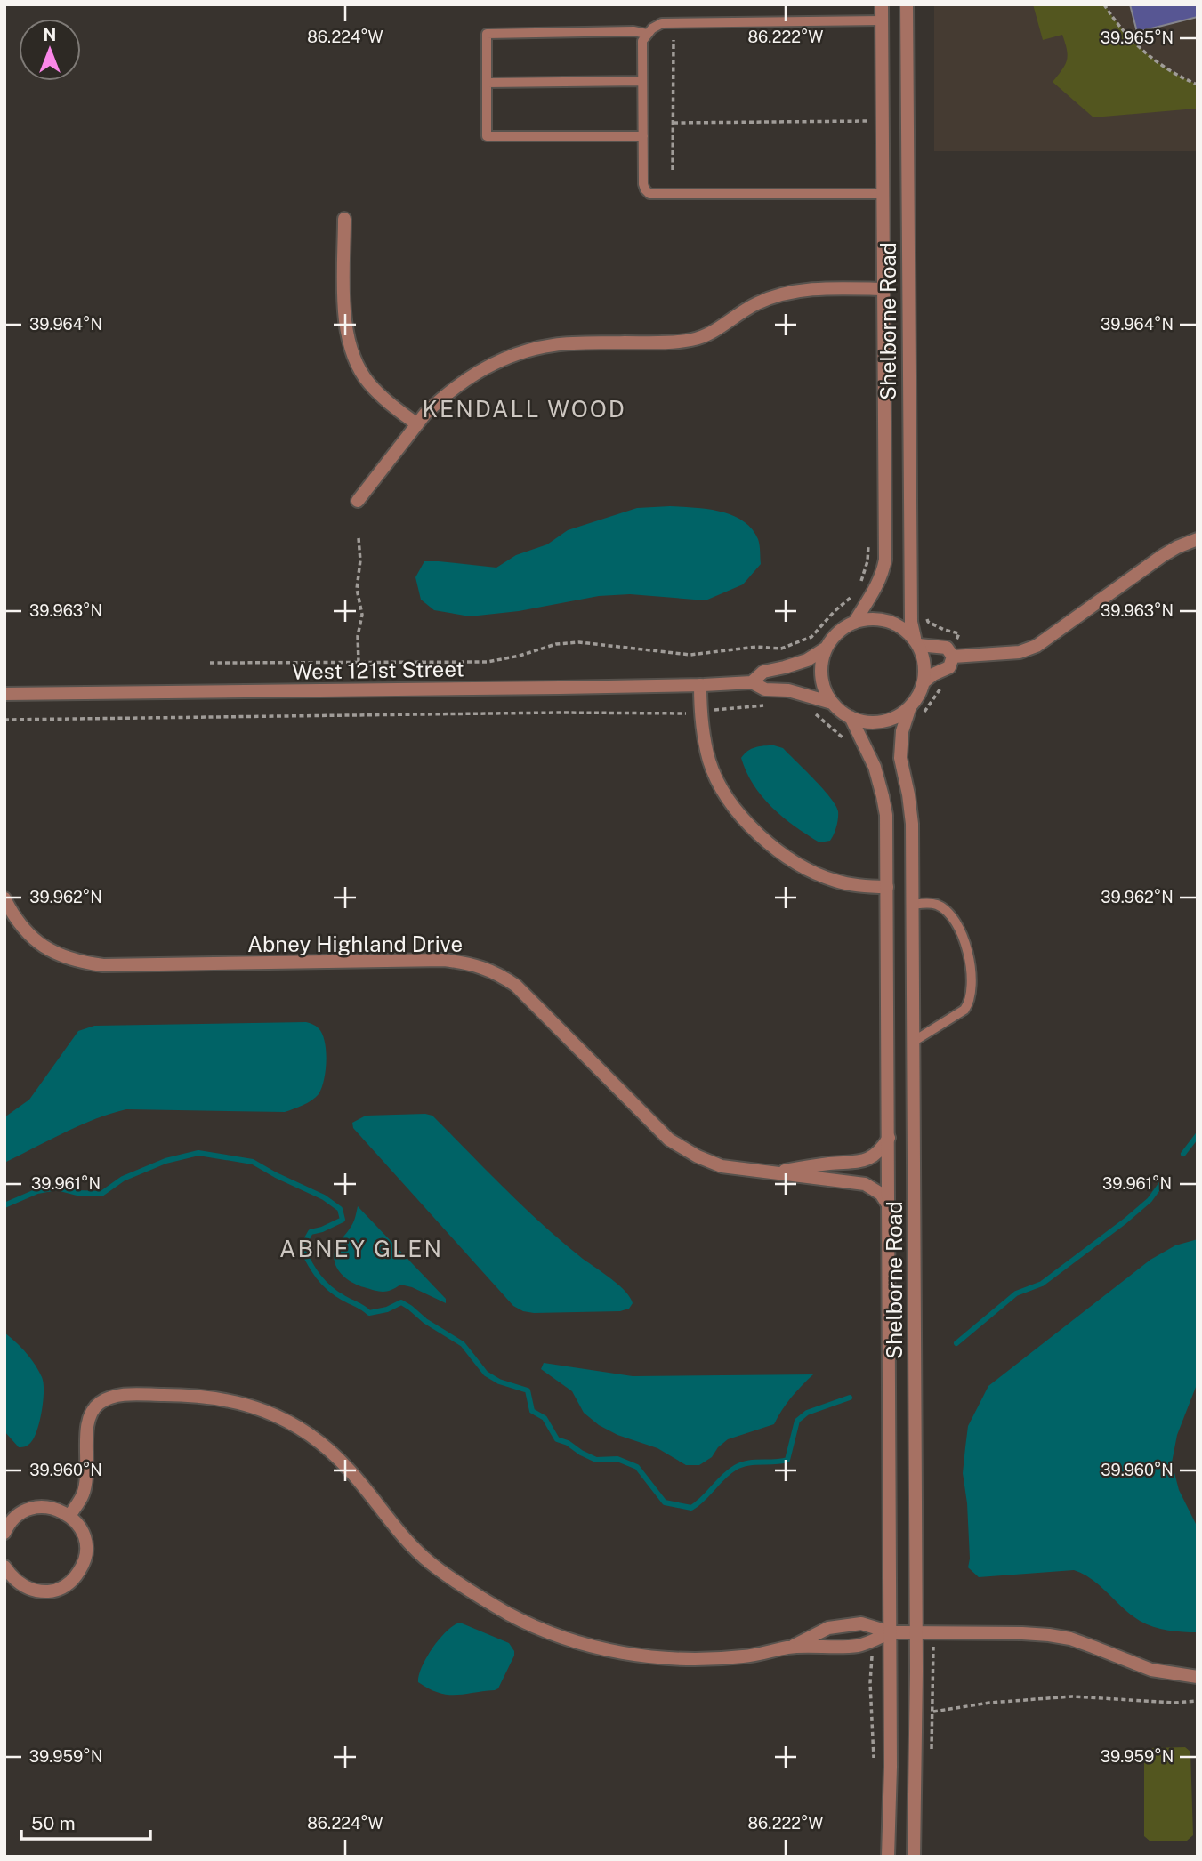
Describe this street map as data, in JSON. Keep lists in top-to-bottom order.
{
  "streets": {
    "street": ["Shelborne Road", "West 121st Street", "Abney Highland Drive"]
  },
  "crossings": [
    ["Shelborne Road", "West 121st Street"],
    ["Shelborne Road", "Abney Highland Drive"]
  ],
  "districts": ["KENDALL WOOD", "ABNEY GLEN"],
  "scale_bar": "50 m",
  "north": "top",
  "coordinates": [
    "86.224°W",
    "86.222°W",
    "39.965°N",
    "39.964°N",
    "39.963°N",
    "39.962°N",
    "39.961°N",
    "39.960°N",
    "39.959°N"
  ]
}
